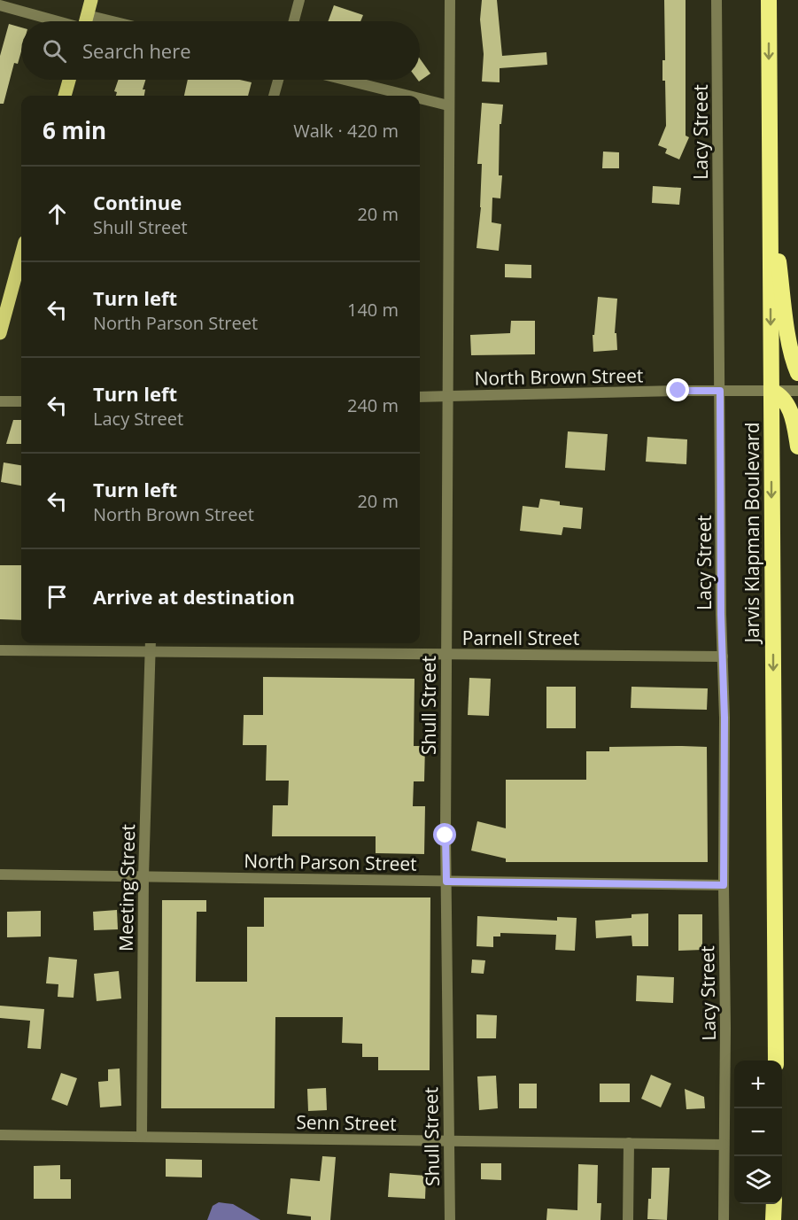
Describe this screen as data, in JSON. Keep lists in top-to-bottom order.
{
  "streets": {
    "highway": ["Jarvis Klapman Boulevard"],
    "street": [
      "Lacy Street",
      "North Brown Street",
      "Parnell Street",
      "Shull Street",
      "North Parson Street",
      "Meeting Street",
      "Senn Street"
    ]
  },
  "crossings": [
    ["Lacy Street", "North Brown Street"],
    ["Lacy Street", "Parnell Street"],
    ["Lacy Street", "North Parson Street"],
    ["Lacy Street", "Senn Street"],
    ["North Brown Street", "Jarvis Klapman Boulevard"],
    ["North Brown Street", "Shull Street"],
    ["Parnell Street", "Shull Street"],
    ["Parnell Street", "Meeting Street"],
    ["Shull Street", "North Parson Street"],
    ["Shull Street", "Senn Street"],
    ["North Parson Street", "Meeting Street"],
    ["Meeting Street", "Senn Street"]
  ],
  "one_way": ["Jarvis Klapman Boulevard"],
  "page": {
    "search": "Search here",
    "heading": ["6 min", "Walk · 420 m"],
    "list": [
      ["Continue", "Shull Street", "20 m"],
      ["Turn left", "North Parson Street", "140 m"],
      ["Turn left", "Lacy Street", "240 m"],
      ["Turn left", "North Brown Street", "20 m"],
      "Arrive at destination"
    ],
    "map_buttons": ["+", "−"]
  }
}
